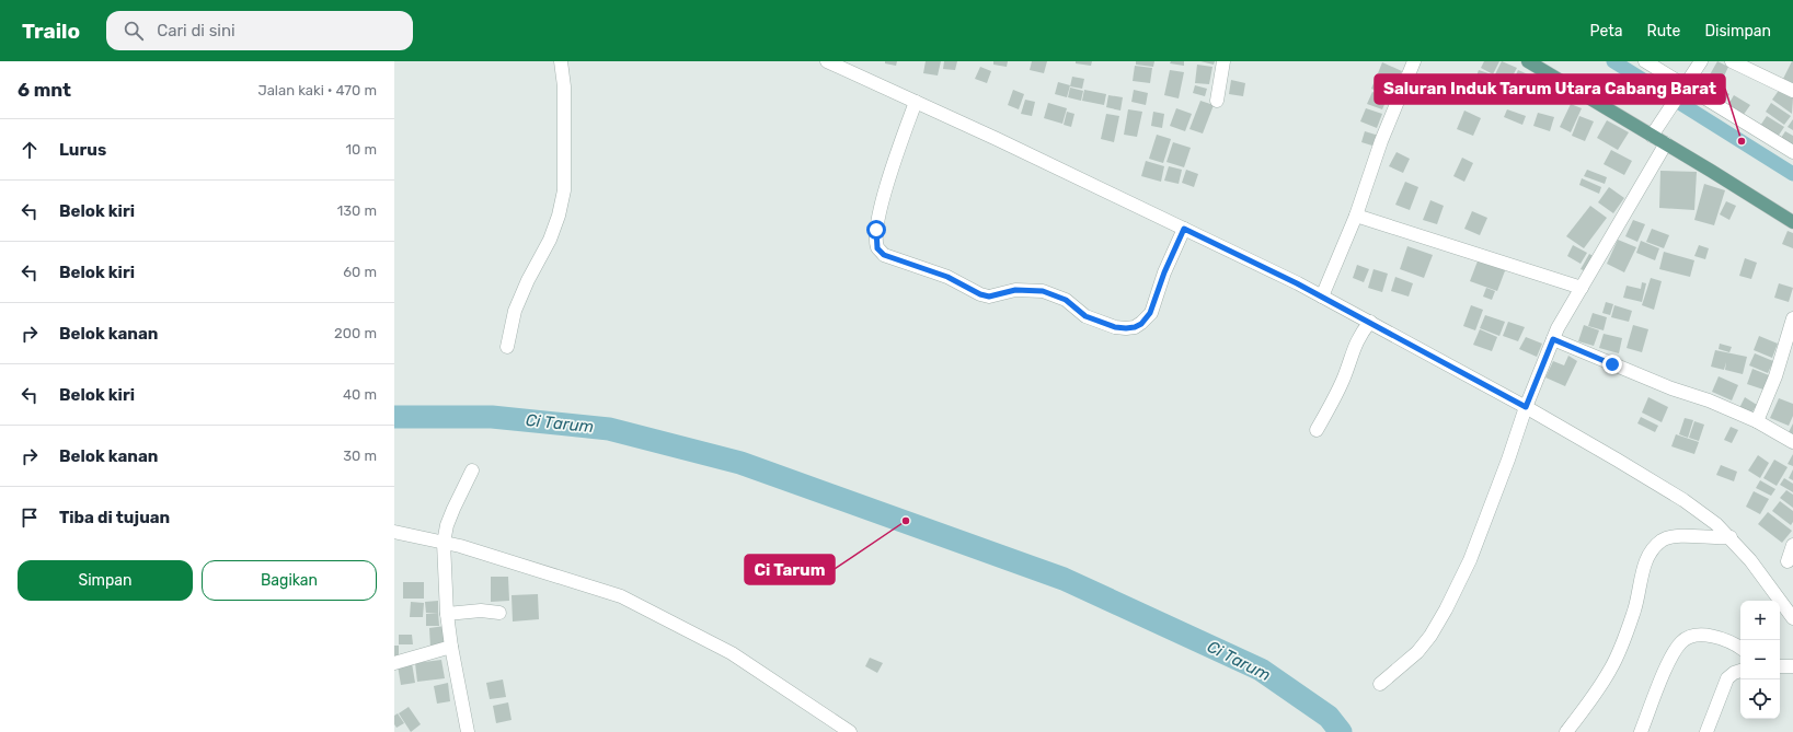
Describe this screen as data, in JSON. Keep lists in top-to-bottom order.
{
  "water": ["Ci Tarum"],
  "places": ["Saluran Induk Tarum Utara Cabang Barat", "Ci Tarum"],
  "page": {
    "header": "Trailo",
    "search": "Cari di sini",
    "nav": ["Peta", "Rute", "Disimpan"],
    "heading": ["6 mnt", "Jalan kaki · 470 m"],
    "list": [
      ["Lurus", "10 m"],
      ["Belok kiri", "130 m"],
      ["Belok kiri", "60 m"],
      ["Belok kanan", "200 m"],
      ["Belok kiri", "40 m"],
      ["Belok kanan", "30 m"],
      "Tiba di tujuan"
    ],
    "buttons": ["Simpan", "Bagikan"],
    "map_buttons": ["+", "−"]
  }
}
